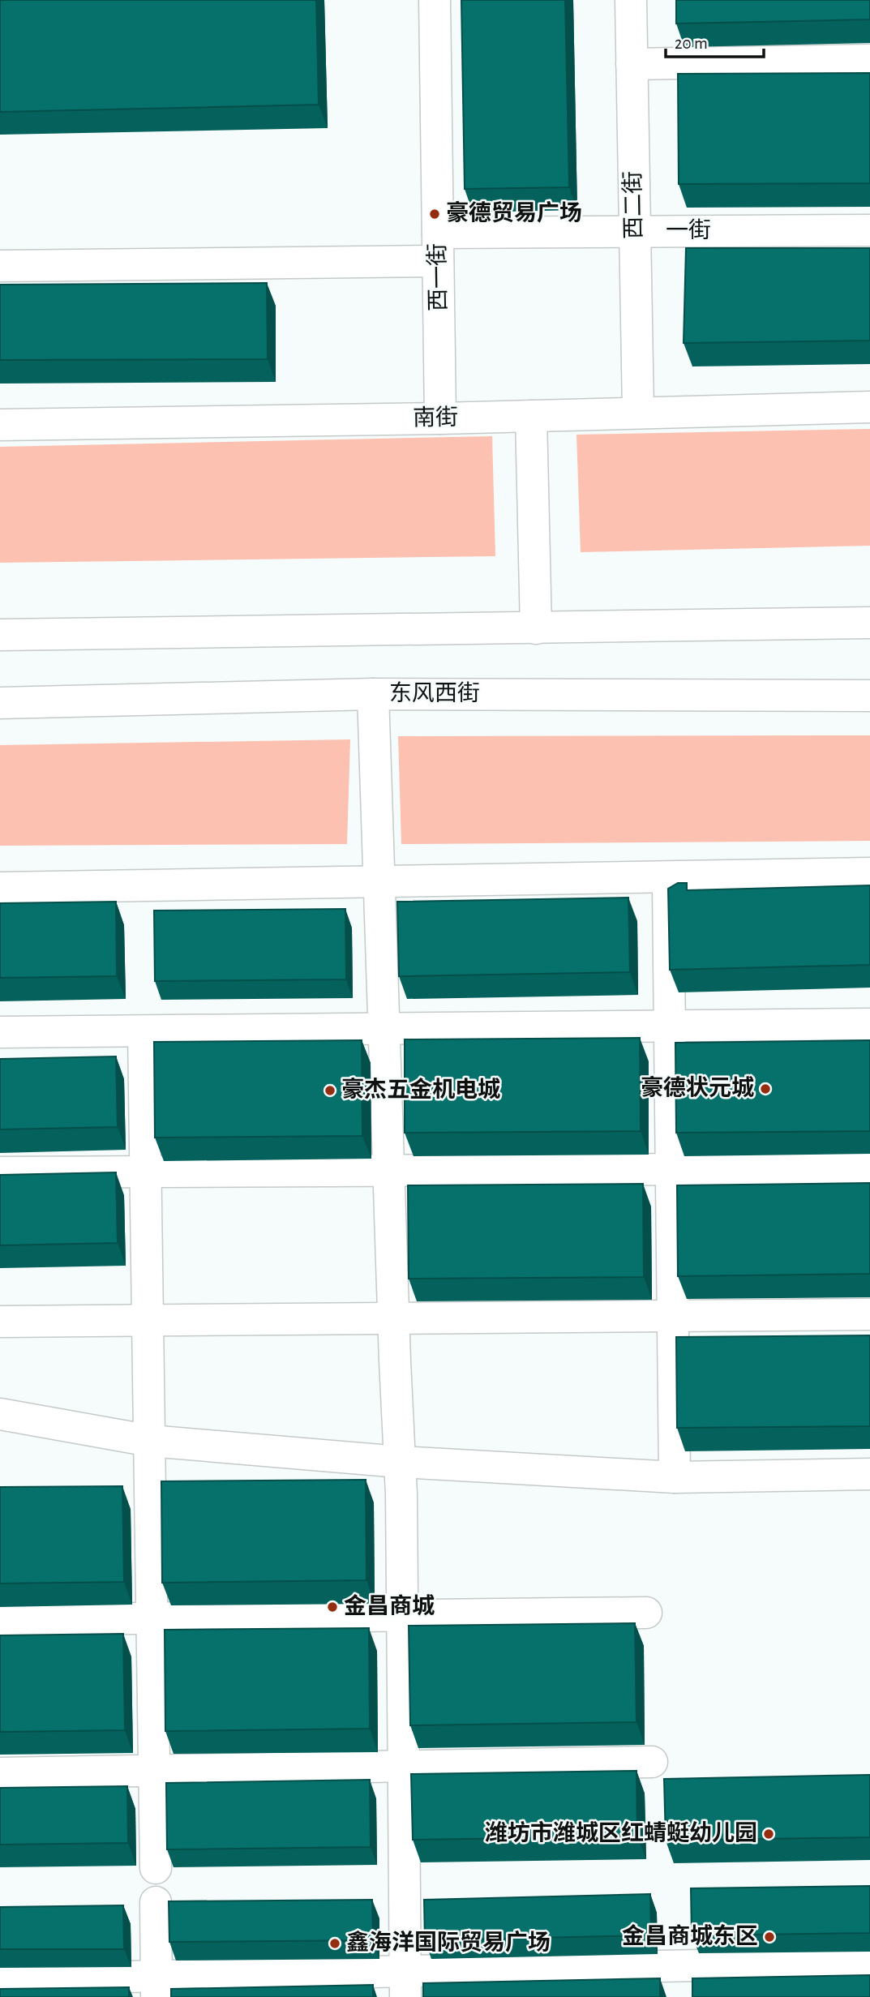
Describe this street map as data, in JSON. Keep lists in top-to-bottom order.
{
  "streets": {
    "main road": [
      "西二街",
      "一街",
      "西一街",
      "南街",
      "东风西街"
    ]
  },
  "crossings": [
    ["西二街", "一街"],
    ["西二街", "南街"],
    ["一街", "西一街"],
    ["西一街", "南街"]
  ],
  "places": [
    "豪德贸易广场",
    "豪德状元城",
    "豪杰五金机电城",
    "金昌商城",
    "潍坊市潍城区红蜻蜓幼儿园",
    "金昌商城东区",
    "鑫海洋国际贸易广场"
  ],
  "scale_bar": "20 m"
}
